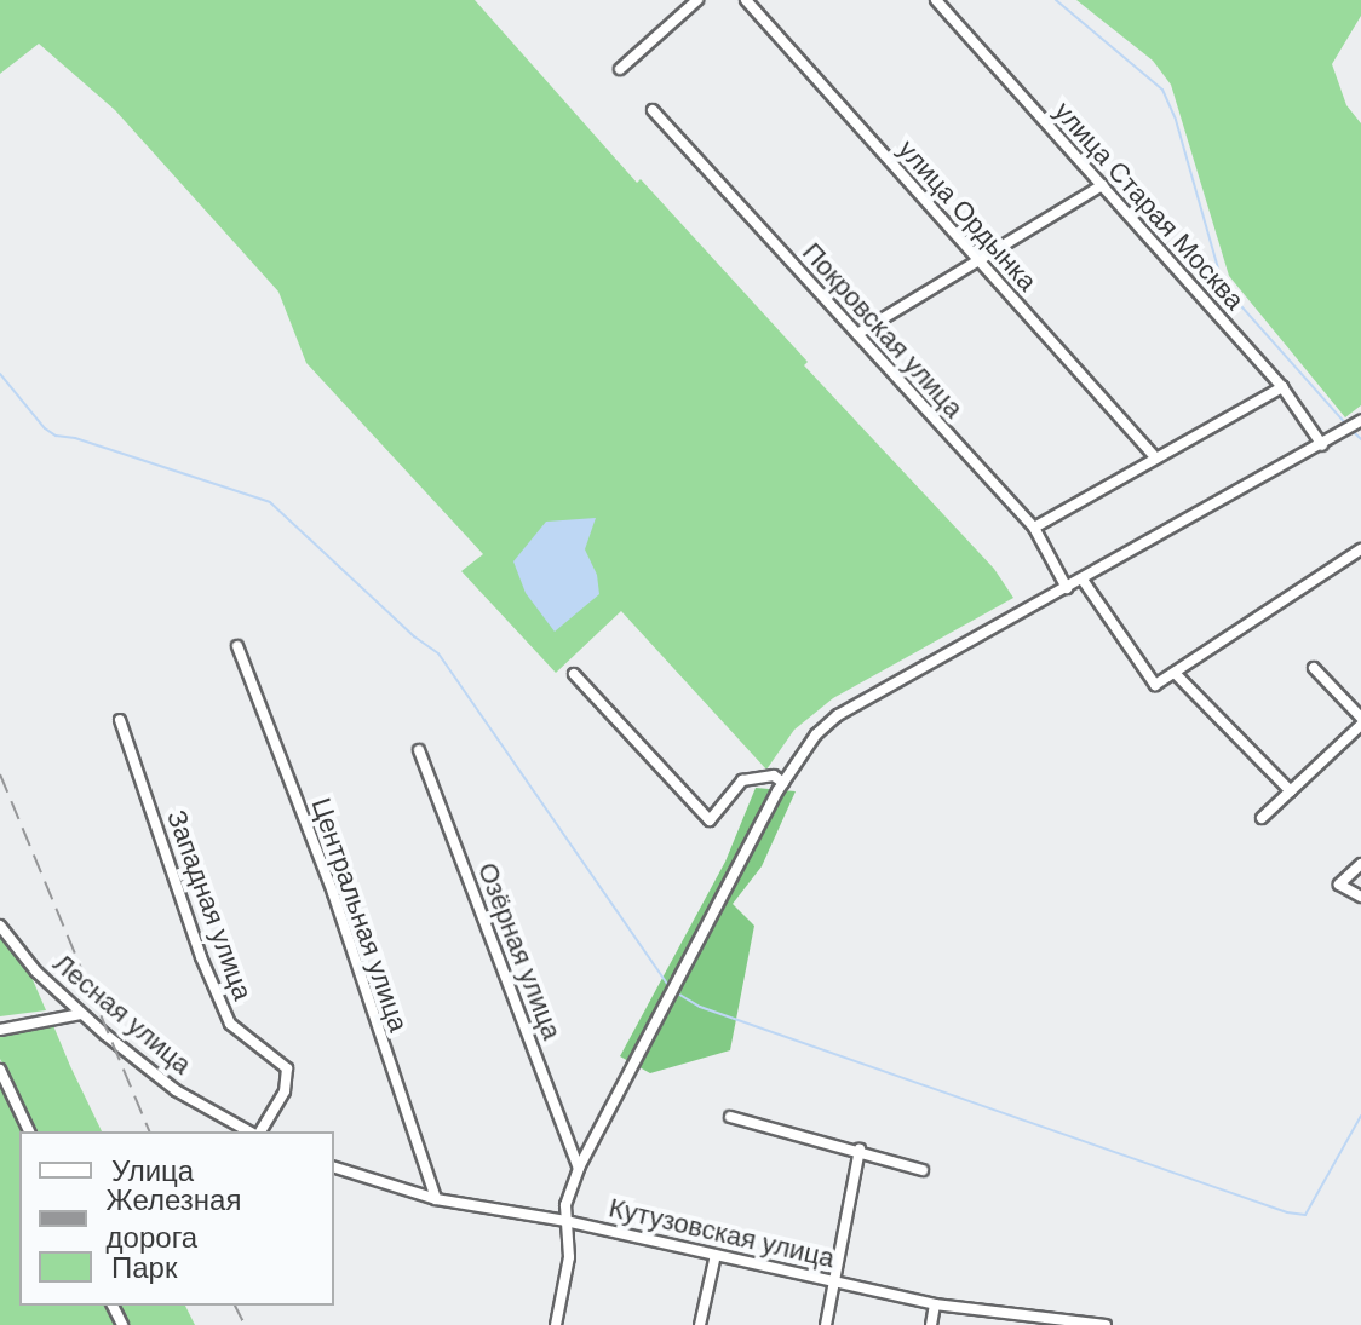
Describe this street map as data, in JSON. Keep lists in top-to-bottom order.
{
  "streets": {
    "street": [
      "улица Старая Москва",
      "улица Ордынка",
      "Покровская улица",
      "Западная улица",
      "Центральная улица",
      "Озёрная улица",
      "Лесная улица",
      "Кутузовская улица"
    ]
  },
  "crossings": [
    ["Центральная улица", "Кутузовская улица"]
  ],
  "legend": ["Улица", "Железная дорога", "Парк"]
}
